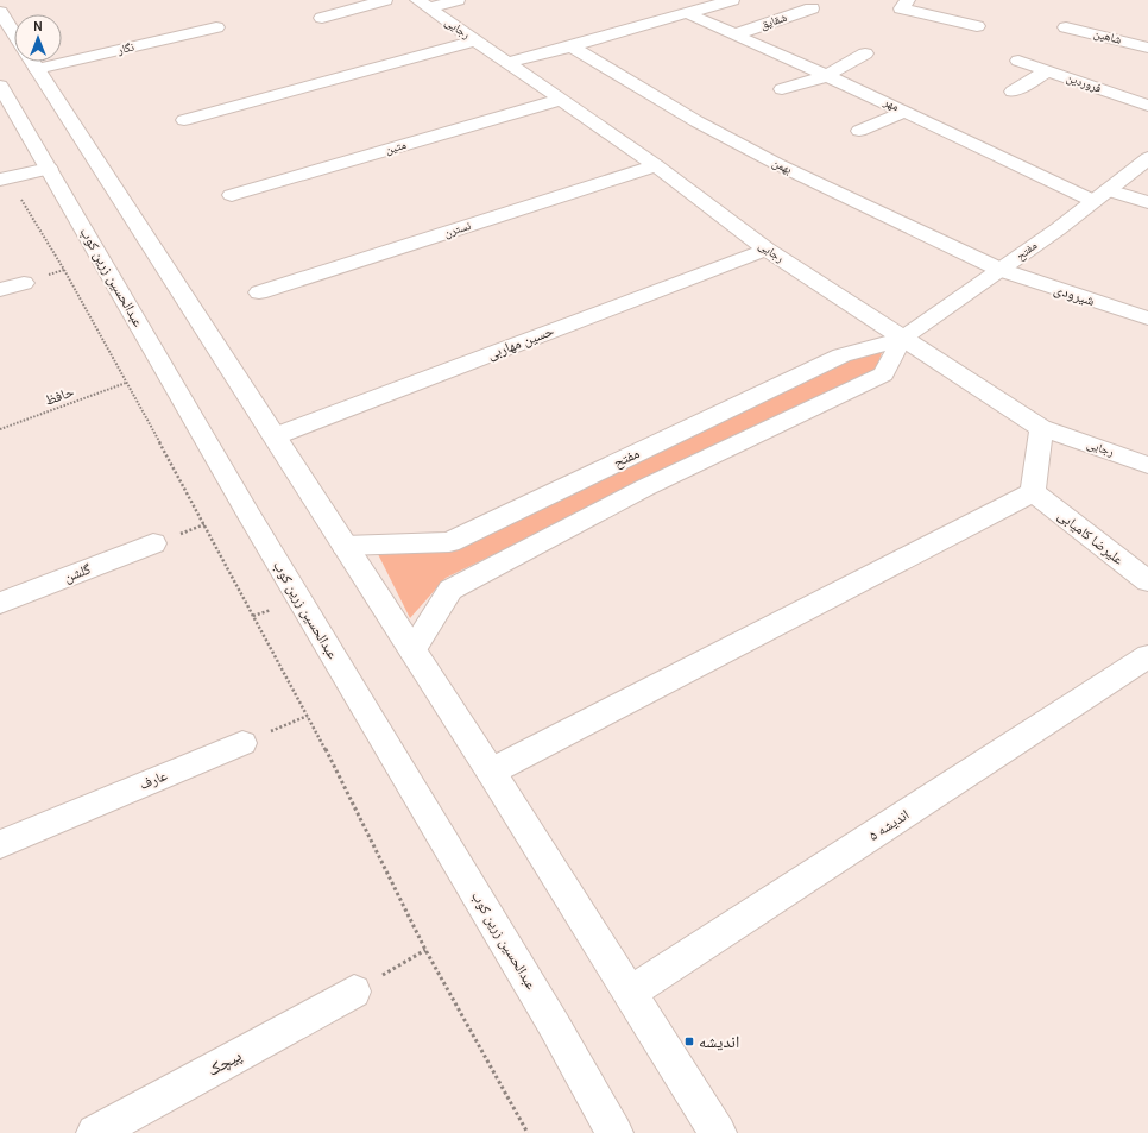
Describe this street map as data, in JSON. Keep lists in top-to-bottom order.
{
  "streets": {
    "street": [
      "شقایق",
      "رجایی",
      "شاهین",
      "نگار",
      "فروردین",
      "مهر",
      "متین",
      "بهمن",
      "نسترن",
      "مفتح",
      "عبدالحسین زرین کوب",
      "شیرودی",
      "حسین مهاربی",
      "علیرضا کامیابی",
      "گلشن",
      "عارف",
      "اندیشه ۵",
      "پیچک"
    ],
    "path": ["حافظ"]
  },
  "crossings": [
    ["شقایق", "مهر"],
    ["رجایی", "متین"],
    ["رجایی", "نسترن"],
    ["رجایی", "مفتح"],
    ["رجایی", "حسین مهاربی"],
    ["مهر", "مفتح"],
    ["بهمن", "مفتح"],
    ["بهمن", "شیرودی"],
    ["مفتح", "شیرودی"]
  ],
  "places": {
    "transit": ["اندیشه"]
  },
  "north": "top"
}
